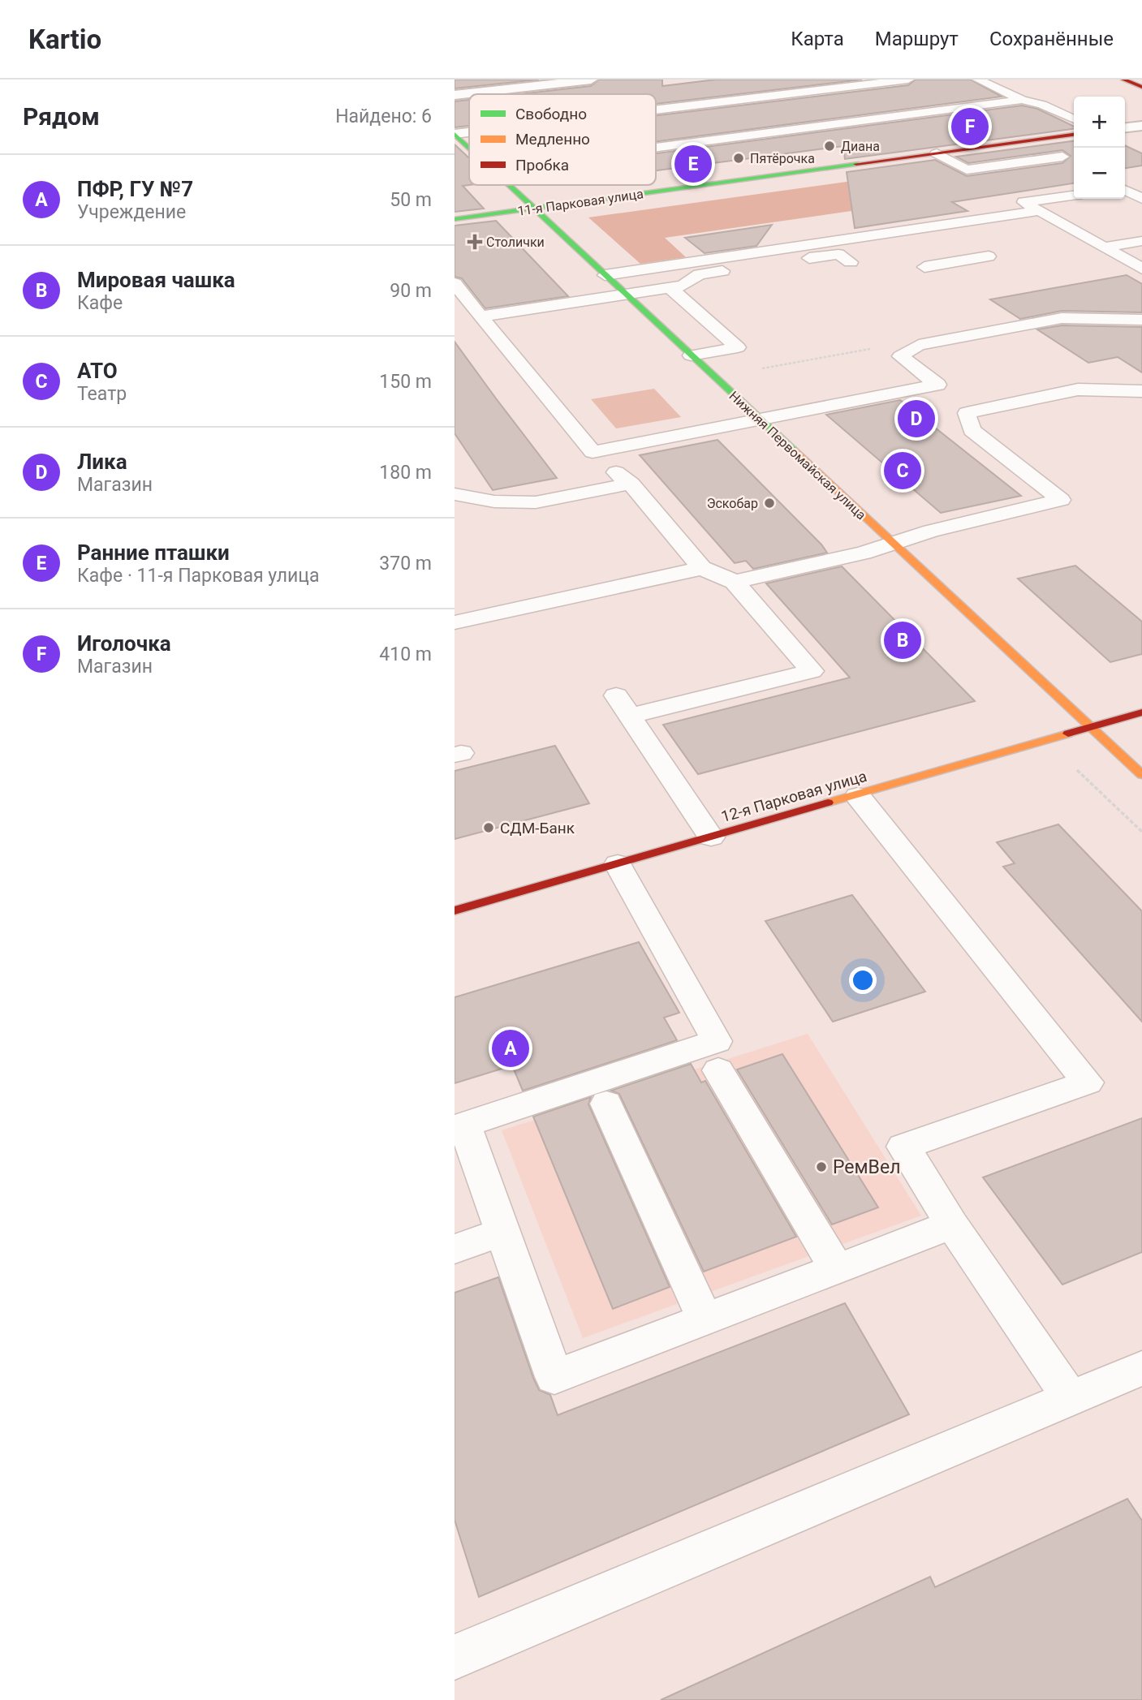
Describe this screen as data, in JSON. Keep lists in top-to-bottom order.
{
  "streets": {
    "street": ["11-я Парковая улица", "Нижняя Первомайская улица", "12-я Парковая улица"]
  },
  "crossings": [
    ["11-я Парковая улица", "Нижняя Первомайская улица"],
    ["Нижняя Первомайская улица", "12-я Парковая улица"]
  ],
  "places": {
    "other": [
      "Диана",
      "Пятёрочка",
      "Эскобар",
      "СДМ-Банк",
      "РемВел"
    ],
    "health": ["Столички"]
  },
  "legend": ["Свободно", "Медленно", "Пробка"],
  "page": {
    "header": "Kartio",
    "nav": ["Карта", "Маршрут", "Сохранённые"],
    "heading": ["Рядом", "Найдено: 6"],
    "map_buttons": ["+", "−"],
    "pins": [
      "F",
      "E",
      "D",
      "C",
      "B",
      "A"
    ],
    "list": [
      {
        "mark": "A",
        "name": "ПФР, ГУ №7",
        "note": "Учреждение",
        "value": "50 m"
      },
      {
        "mark": "B",
        "name": "Мировая чашка",
        "note": "Кафе",
        "value": "90 m"
      },
      {
        "mark": "C",
        "name": "АТО",
        "note": "Театр",
        "value": "150 m"
      },
      {
        "mark": "D",
        "name": "Лика",
        "note": "Магазин",
        "value": "180 m"
      },
      {
        "mark": "E",
        "name": "Ранние пташки",
        "note": "Кафе · 11-я Парковая улица",
        "value": "370 m"
      },
      {
        "mark": "F",
        "name": "Иголочка",
        "note": "Магазин",
        "value": "410 m"
      }
    ]
  }
}
